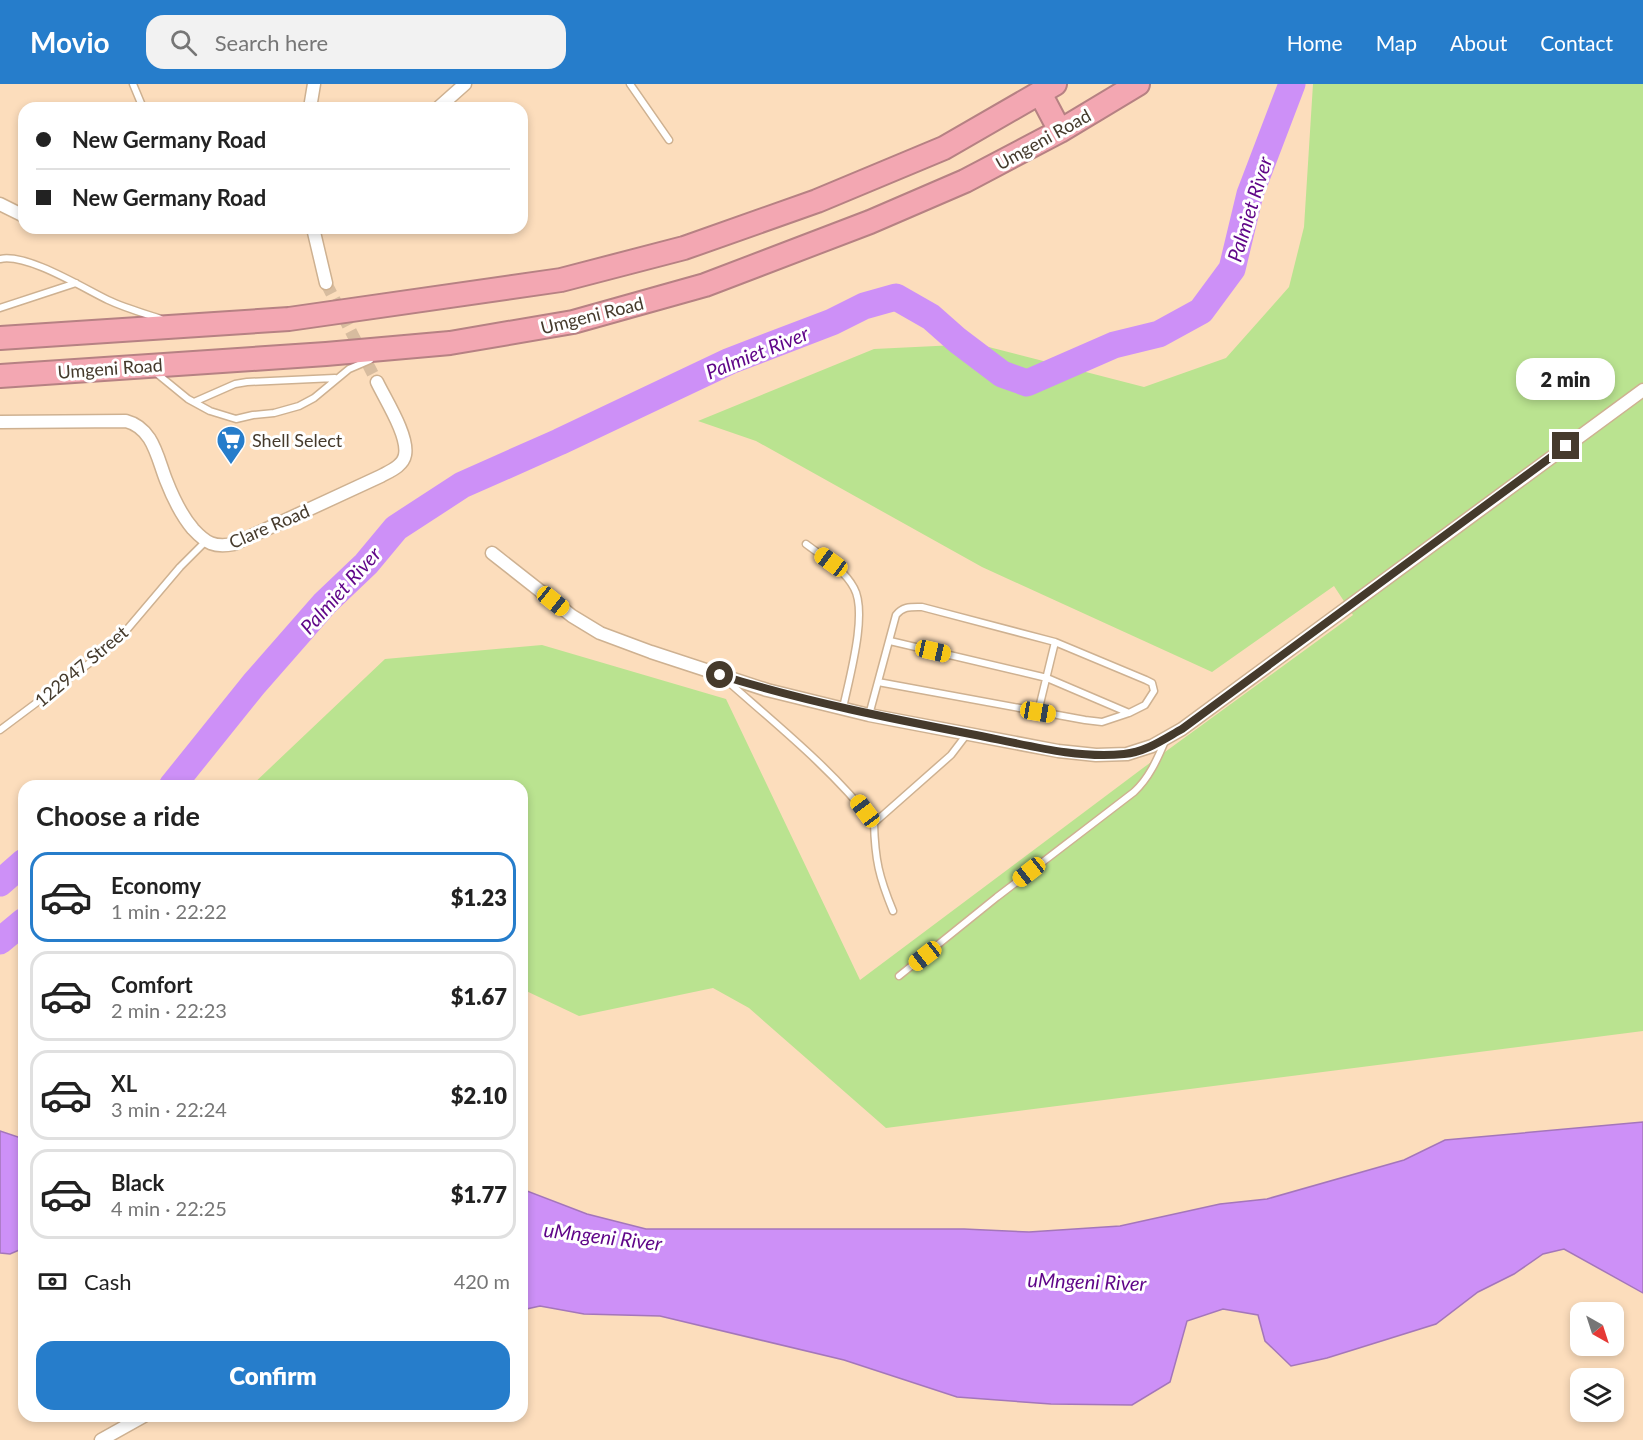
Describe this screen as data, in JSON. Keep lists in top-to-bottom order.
{
  "streets": {
    "highway": ["Umgeni Road"],
    "street": ["Clare Road"],
    "lane": ["122947 Street"]
  },
  "crossings": [
    ["Clare Road", "122947 Street"]
  ],
  "water": ["Palmiet River", "uMngeni River"],
  "places": {
    "supermarket": ["Shell Select"]
  },
  "north": "bottom right",
  "page": {
    "header": "Movio",
    "search": "Search here",
    "nav": [
      "Home",
      "Map",
      "About",
      "Contact"
    ],
    "banner": ["New Germany Road", "New Germany Road"],
    "bubble": "2 min",
    "heading": "Choose a ride",
    "list": [
      {
        "name": "Economy",
        "note": "1 min · 22:22",
        "value": "$1.23"
      },
      {
        "name": "Comfort",
        "note": "2 min · 22:23",
        "value": "$1.67"
      },
      {
        "name": "XL",
        "note": "3 min · 22:24",
        "value": "$2.10"
      },
      {
        "name": "Black",
        "note": "4 min · 22:25",
        "value": "$1.77"
      }
    ],
    "pay": ["Cash", "420 m"],
    "buttons": "Confirm"
  }
}
